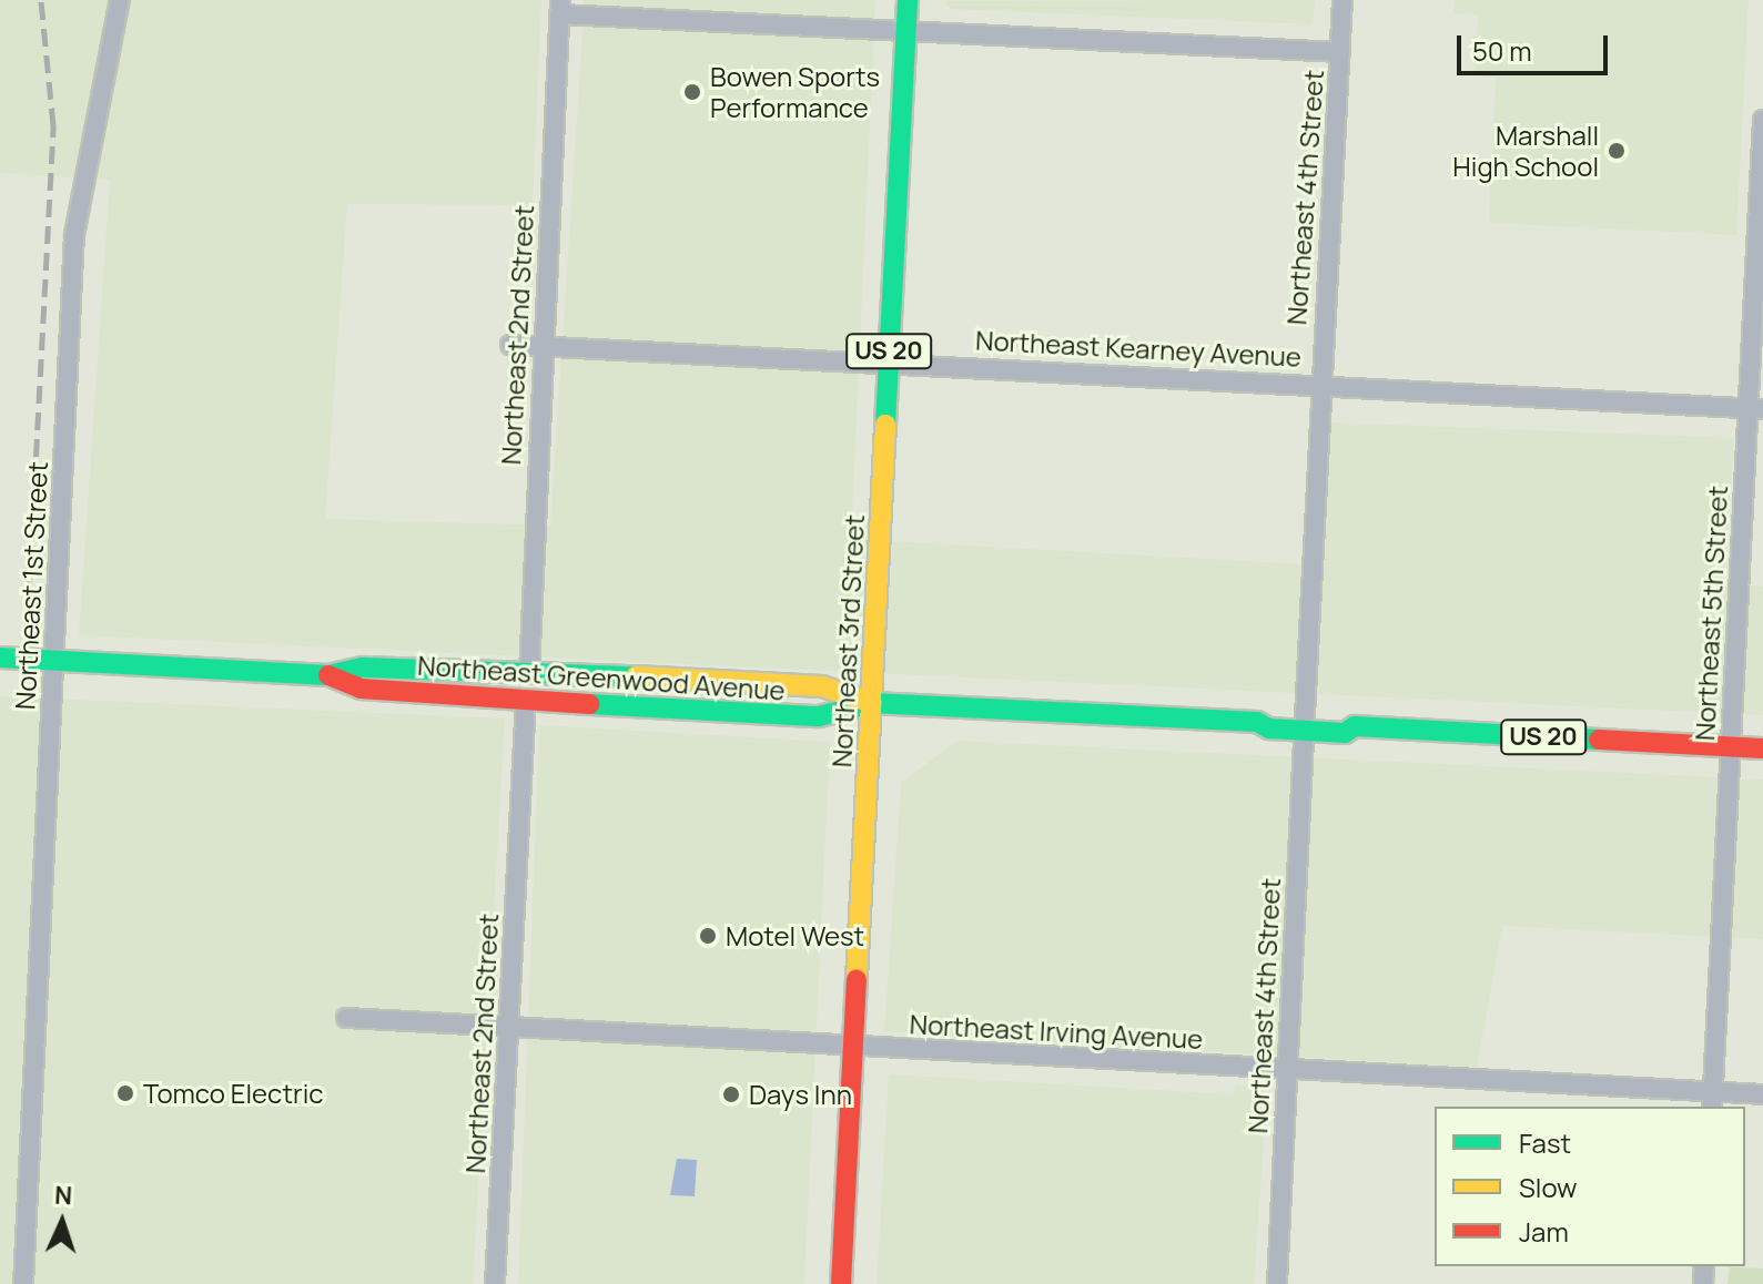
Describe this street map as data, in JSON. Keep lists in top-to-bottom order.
{
  "streets": {
    "main road": ["US 20", "Northeast 3rd Street", "Northeast Greenwood Avenue"],
    "street": [
      "Northeast 4th Street",
      "Northeast 2nd Street",
      "Northeast Kearney Avenue",
      "Northeast 1st Street",
      "Northeast 5th Street",
      "Northeast Irving Avenue"
    ]
  },
  "crossings": [
    ["Northeast 4th Street", "Northeast Kearney Avenue"],
    ["Northeast 4th Street", "Northeast Greenwood Avenue"],
    ["Northeast 4th Street", "Northeast Irving Avenue"],
    ["Northeast 2nd Street", "Northeast Kearney Avenue"],
    ["Northeast 2nd Street", "Northeast Greenwood Avenue"],
    ["Northeast 2nd Street", "Northeast Irving Avenue"],
    ["Northeast Kearney Avenue", "Northeast 5th Street"],
    ["Northeast Kearney Avenue", "Northeast 3rd Street"],
    ["Northeast 1st Street", "Northeast Greenwood Avenue"],
    ["Northeast 5th Street", "Northeast Greenwood Avenue"],
    ["Northeast 5th Street", "Northeast Irving Avenue"],
    ["Northeast 3rd Street", "Northeast Greenwood Avenue"],
    ["Northeast 3rd Street", "Northeast Irving Avenue"]
  ],
  "places": [
    "Bowen Sports Performance",
    "Marshall High School",
    "Motel West",
    "Tomco Electric",
    "Days Inn"
  ],
  "legend": ["Fast", "Slow", "Jam"],
  "scale_bar": "50 m",
  "north": "top"
}
